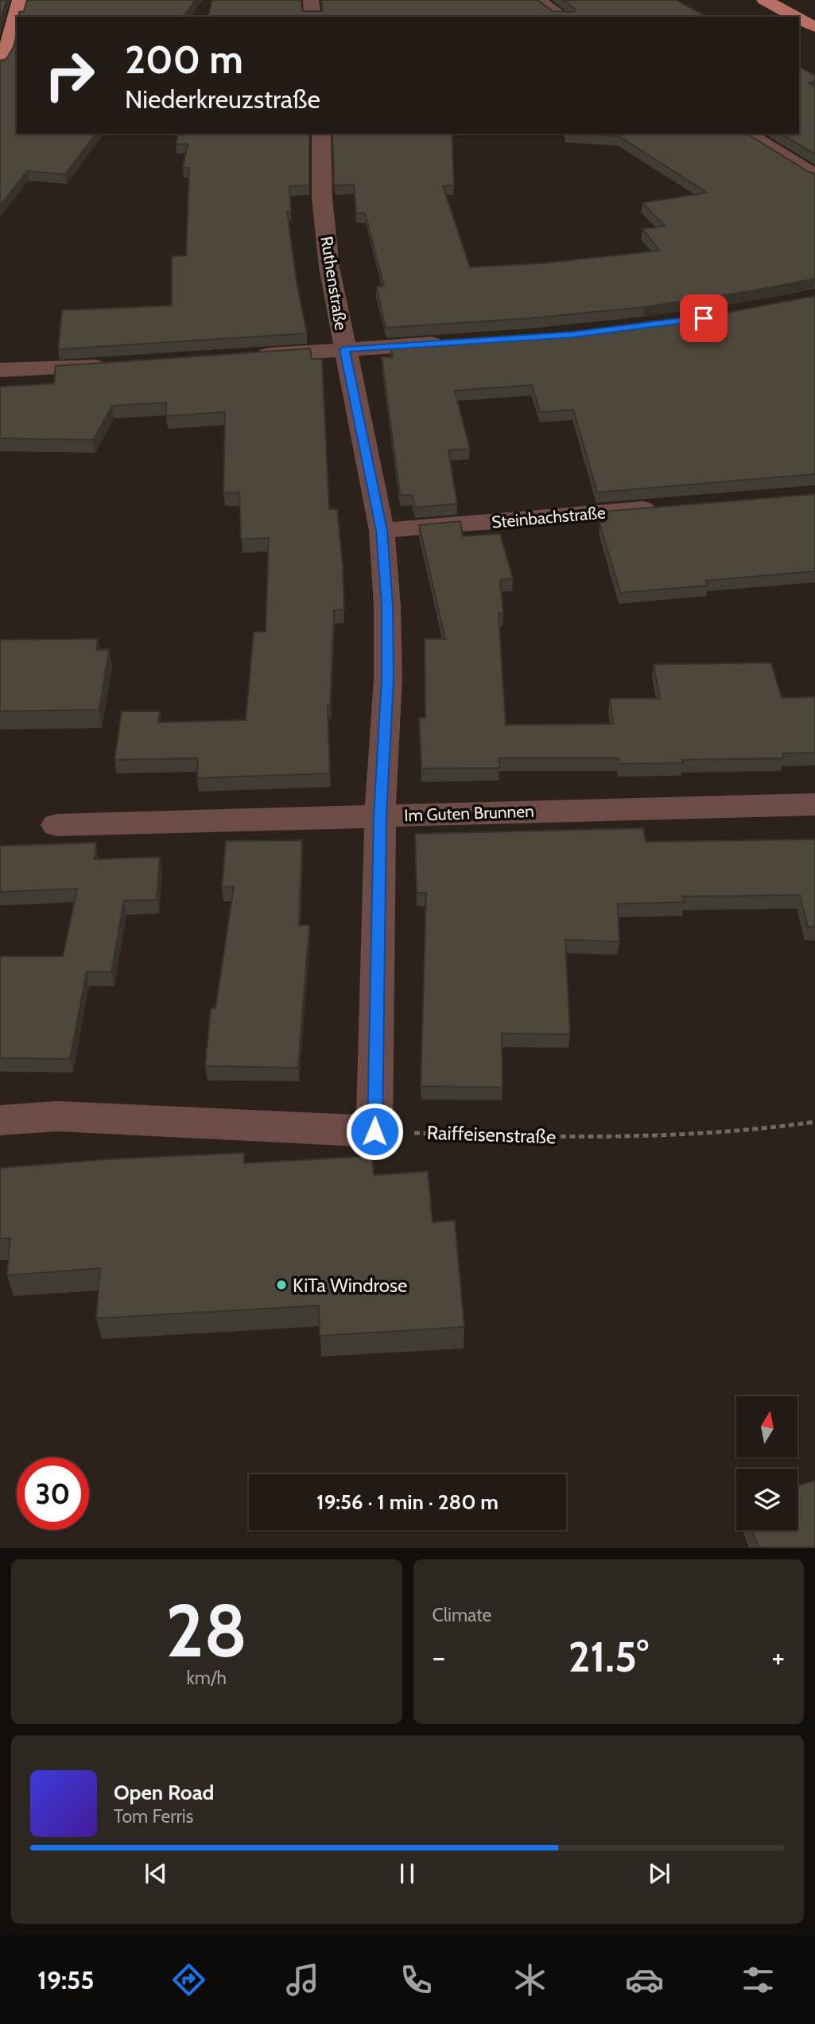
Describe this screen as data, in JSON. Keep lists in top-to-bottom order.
{
  "streets": {
    "street": ["Ruthenstraße", "Steinbachstraße", "Im Guten Brunnen"],
    "path": ["Raiffeisenstraße"]
  },
  "crossings": [
    ["Ruthenstraße", "Steinbachstraße"],
    ["Ruthenstraße", "Im Guten Brunnen"],
    ["Ruthenstraße", "Raiffeisenstraße"]
  ],
  "places": ["KiTa Windrose"],
  "north": "top",
  "page": {
    "turn": ["200 m", "Niederkreuzstraße"],
    "limit": "30",
    "trip": "19:56 · 1 min · 280 m",
    "tile": [
      ["28", "km/h"],
      "Climate"
    ],
    "heat": ["−", "21.5°", "+"],
    "song": ["Open Road", "Tom Ferris"],
    "tabs": "19:55"
  }
}
